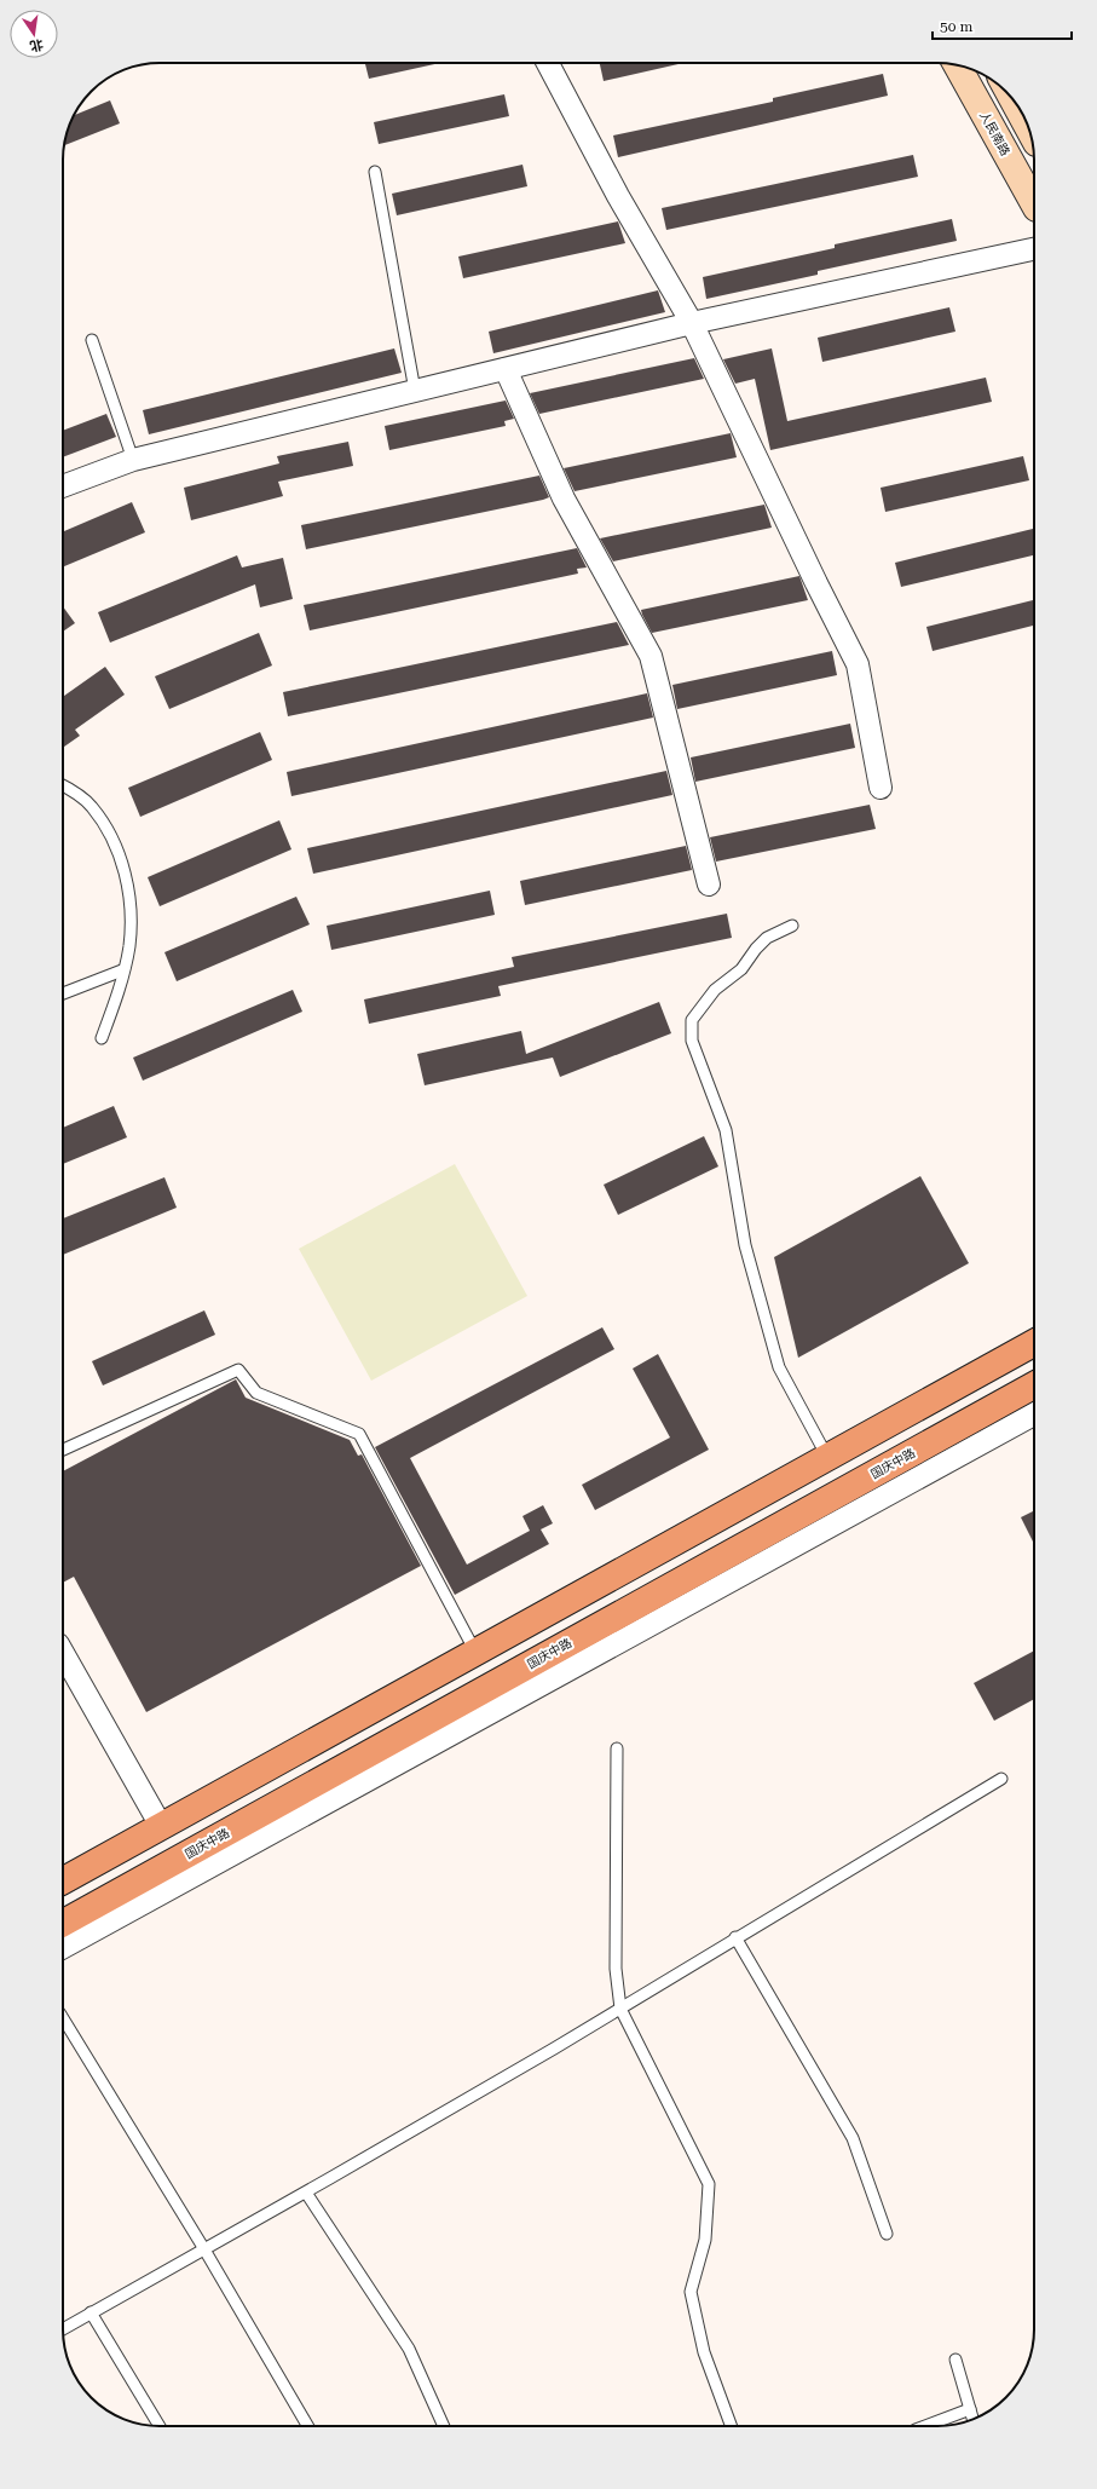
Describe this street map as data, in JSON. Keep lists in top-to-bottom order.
{
  "streets": {
    "main road": ["人民南路", "国庆中路"]
  },
  "scale_bar": "50 m",
  "north": "bottom"
}
